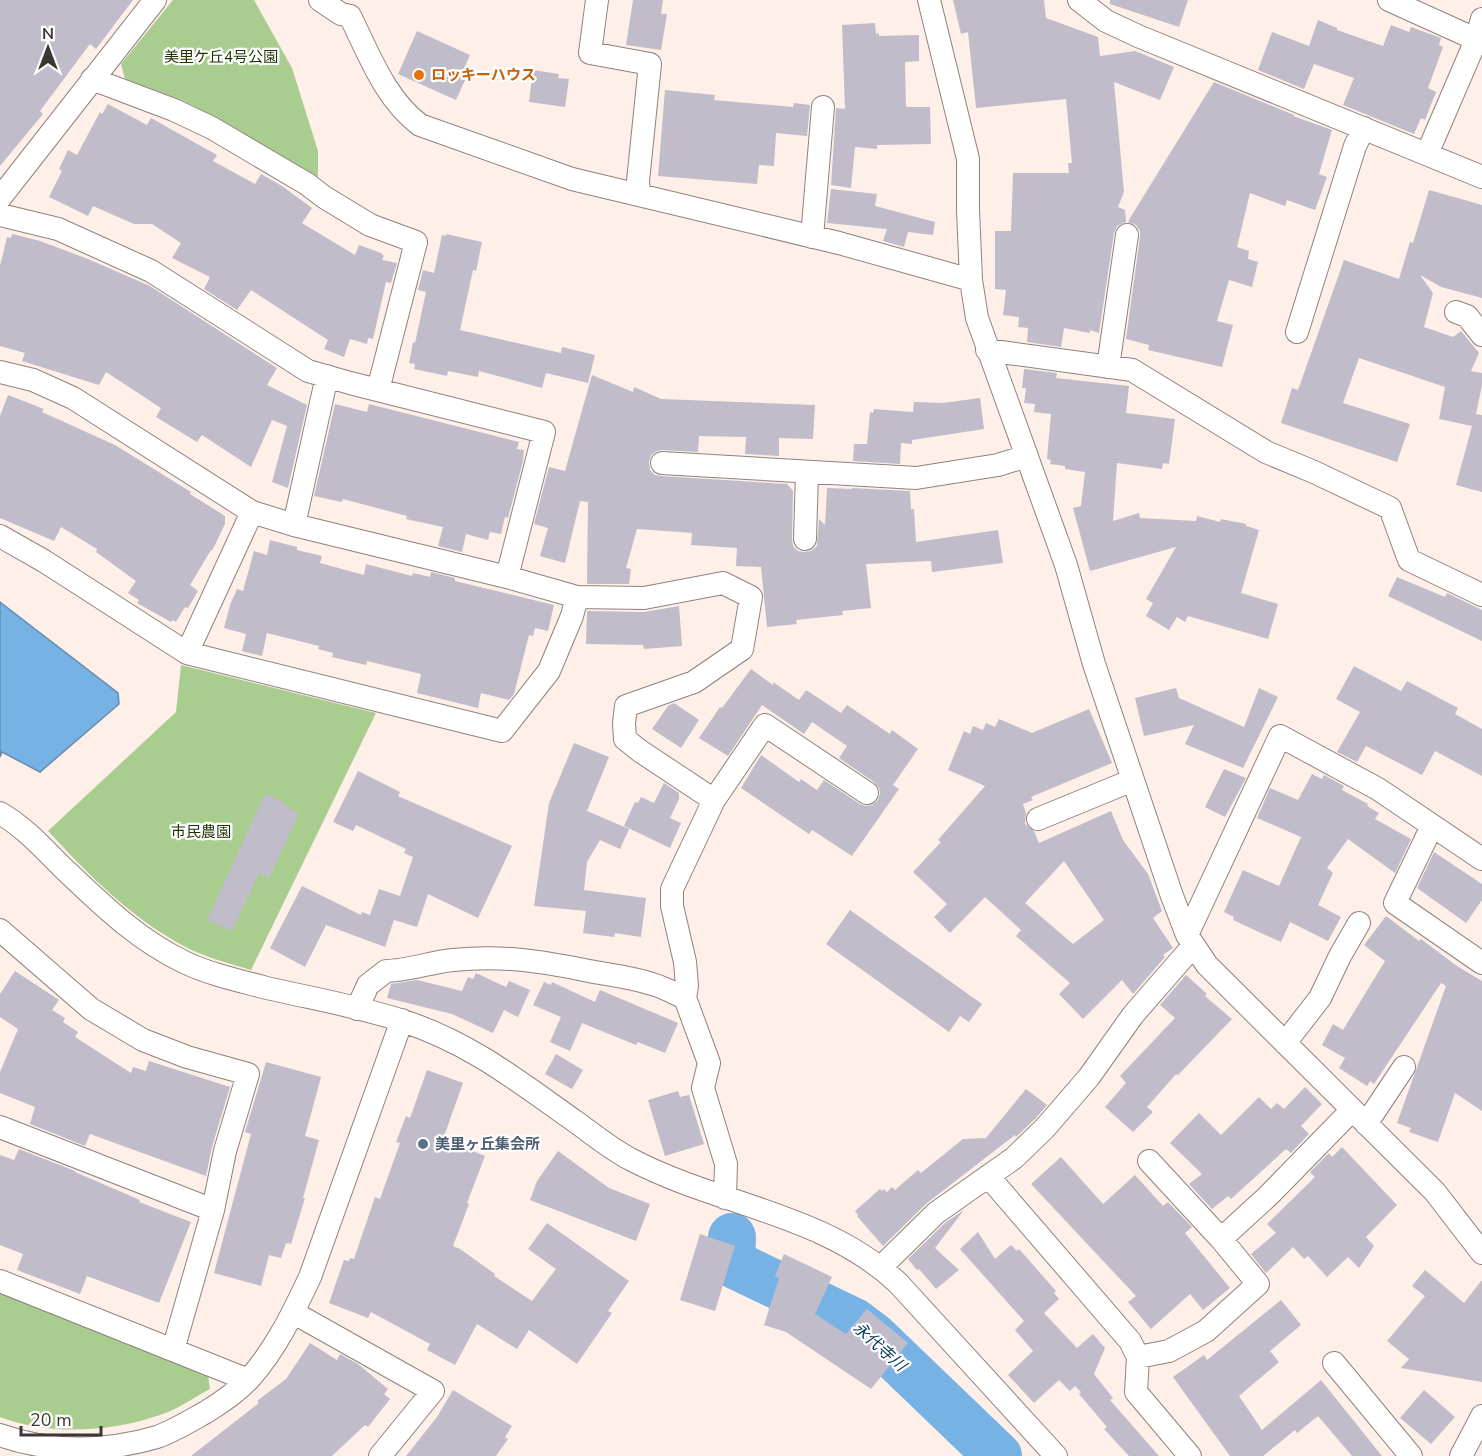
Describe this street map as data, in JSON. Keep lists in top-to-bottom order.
{
  "water": ["永代寺川"],
  "parks": ["美里ケ丘4号公園", "市民農園"],
  "places": ["ロッキーハウス", "美里ヶ丘集会所"],
  "scale_bar": "20 m",
  "north": "top"
}
